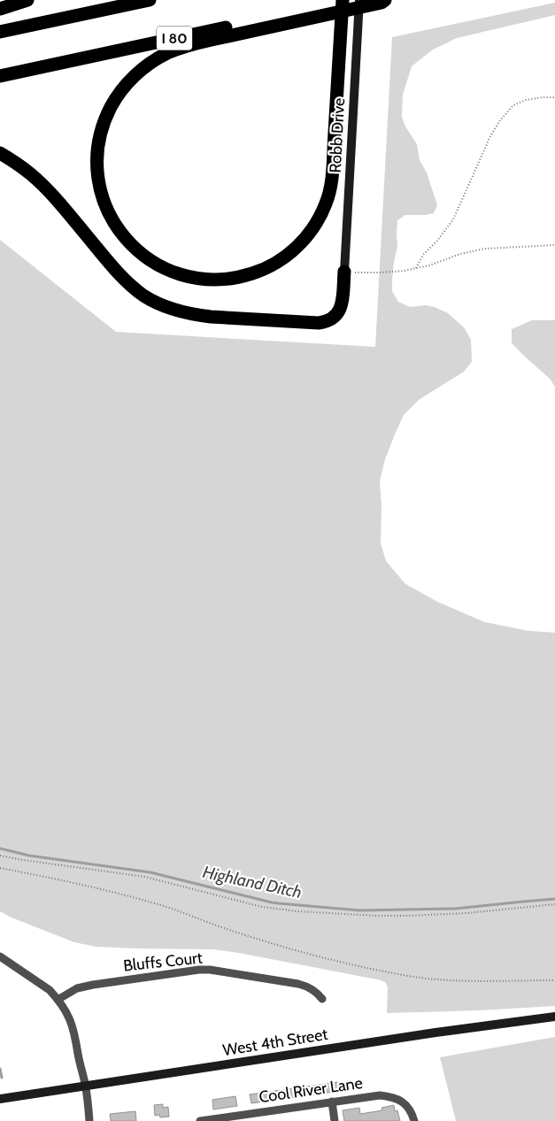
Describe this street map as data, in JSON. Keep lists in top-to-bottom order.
{
  "streets": {
    "highway": ["I 80"],
    "main road": ["Robb Drive", "West 4th Street"],
    "street": ["Bluffs Court", "Cool River Lane"]
  },
  "water": ["Highland Ditch"]
}
